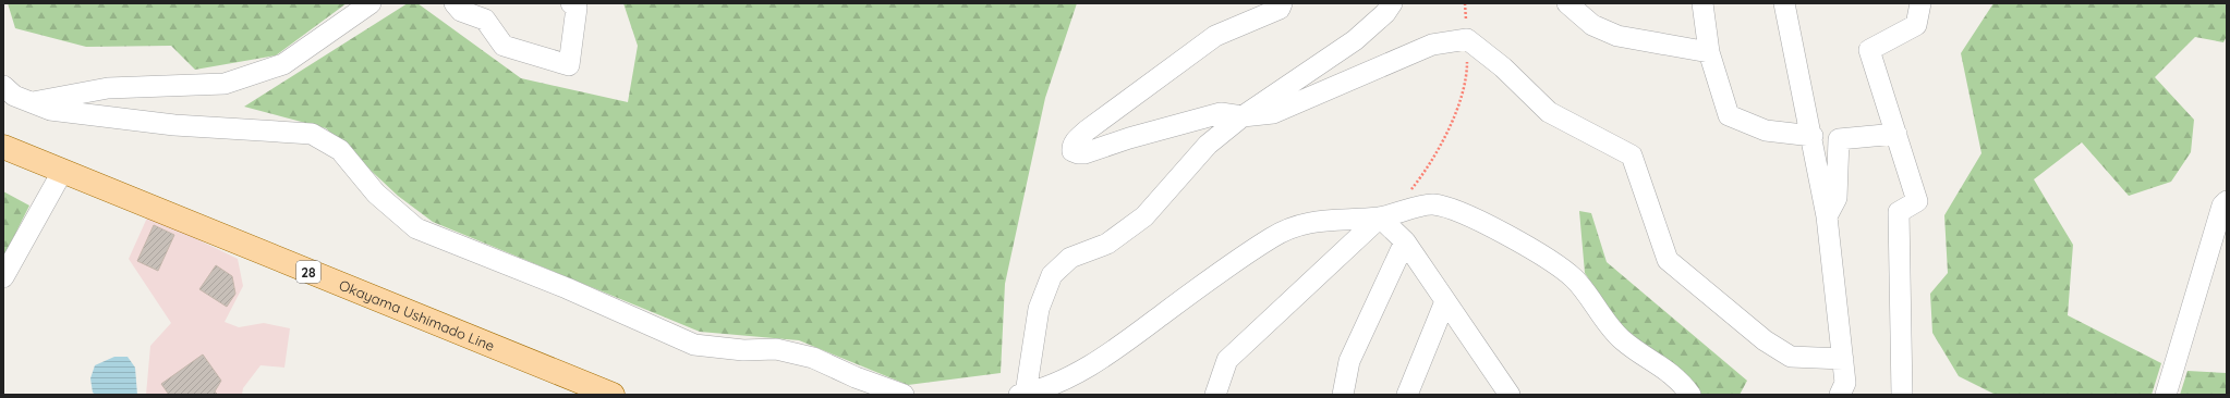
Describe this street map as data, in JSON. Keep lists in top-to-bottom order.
{
  "streets": {
    "main road": ["28", "Okayama Ushimado Line"]
  }
}
